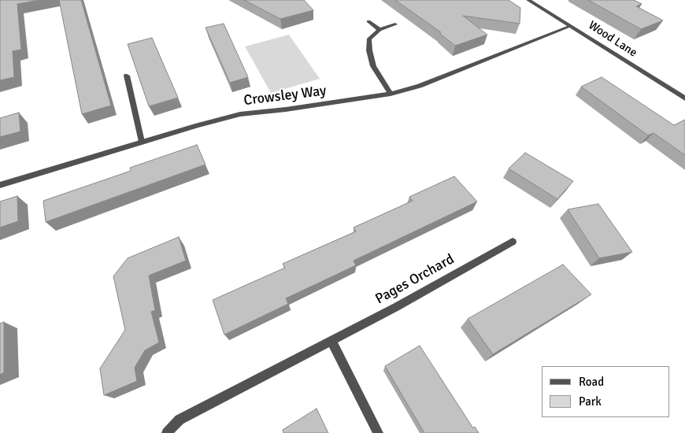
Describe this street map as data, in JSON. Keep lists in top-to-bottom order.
{
  "streets": {
    "street": ["Wood Lane", "Crowsley Way", "Pages Orchard"]
  },
  "crossings": [
    ["Wood Lane", "Crowsley Way"]
  ],
  "legend": ["Road", "Park"]
}
